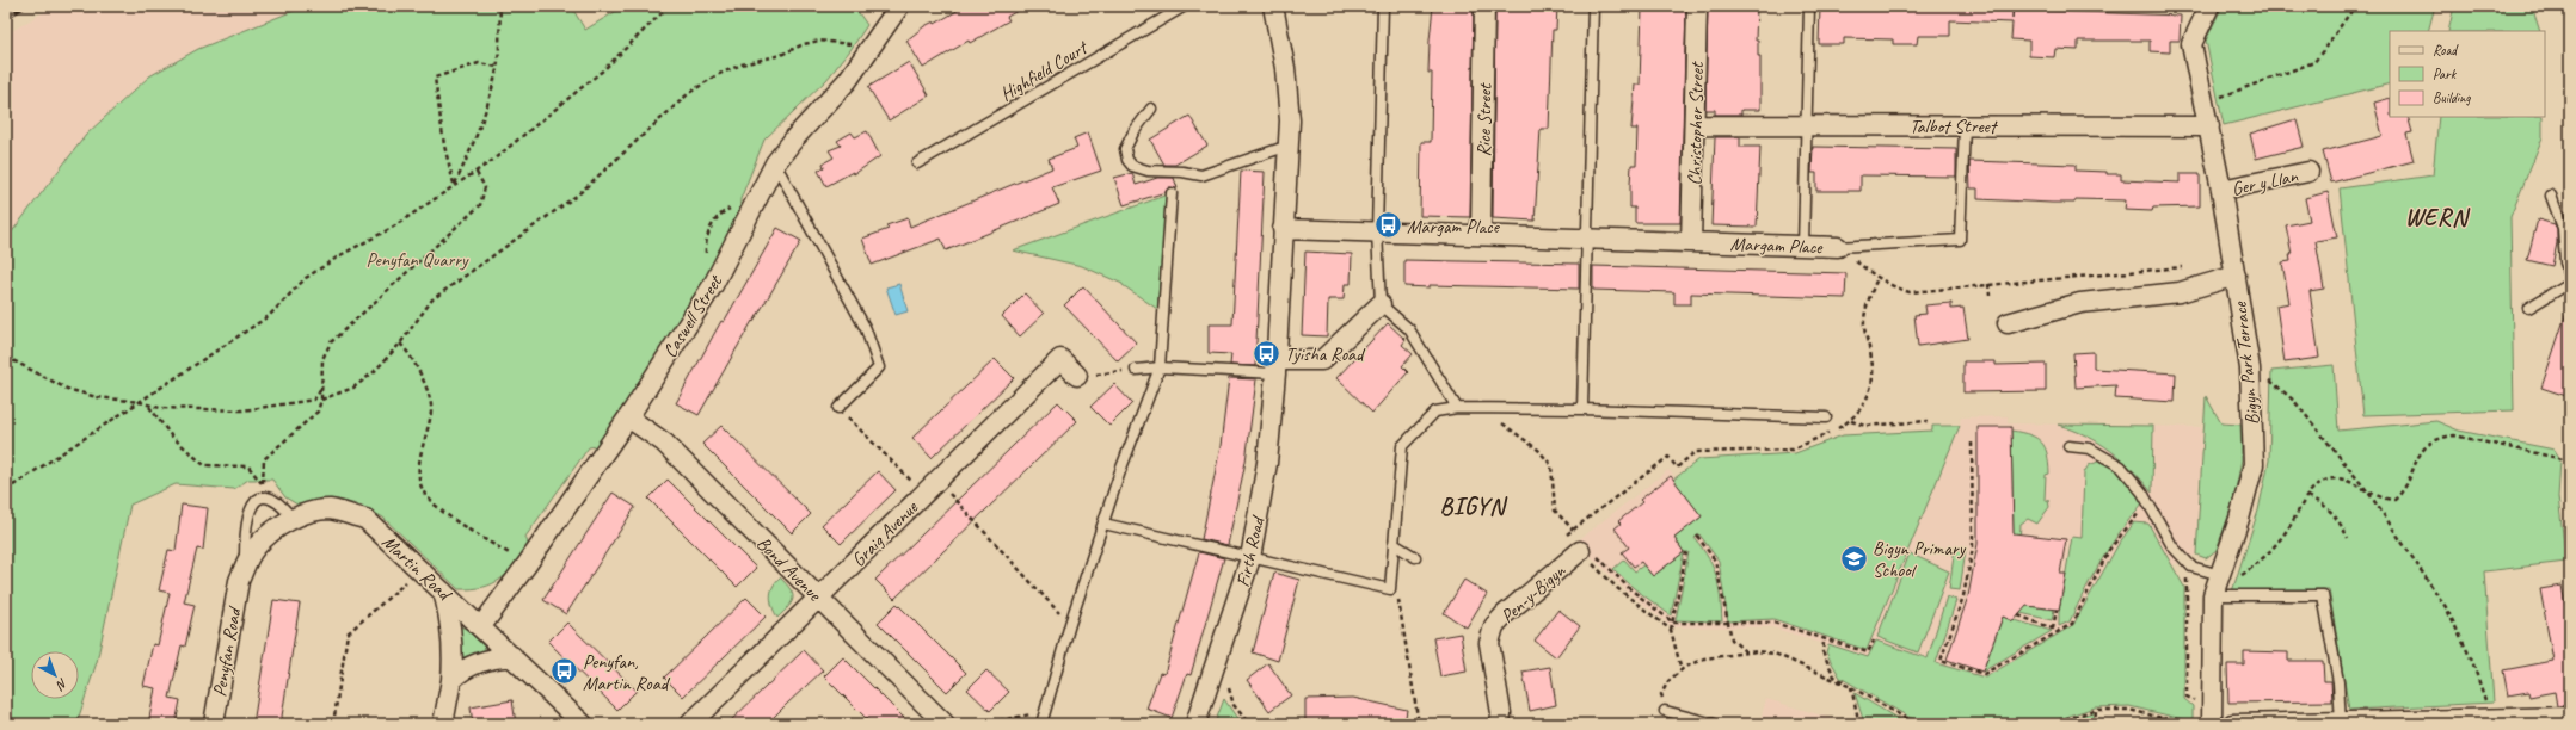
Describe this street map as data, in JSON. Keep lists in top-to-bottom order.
{
  "streets": {
    "street": [
      "Rice Street",
      "Christopher Street",
      "Talbot Street",
      "Ger y Llan",
      "Margam Place",
      "Caswell Street",
      "Bigyn Park Terrace",
      "Graig Avenue",
      "Firth Road",
      "Martin Road",
      "Bond Avenue",
      "Pen-y-Bigyn",
      "Penyfan Road"
    ],
    "lane": ["Highfield Court"]
  },
  "crossings": [
    ["Rice Street", "Margam Place"],
    ["Christopher Street", "Talbot Street"],
    ["Christopher Street", "Margam Place"],
    ["Talbot Street", "Bigyn Park Terrace"],
    ["Ger y Llan", "Bigyn Park Terrace"],
    ["Caswell Street", "Martin Road"],
    ["Caswell Street", "Bond Avenue"],
    ["Graig Avenue", "Bond Avenue"],
    ["Martin Road", "Penyfan Road"]
  ],
  "districts": ["WERN", "BIGYN"],
  "parks": ["Penyfan Quarry"],
  "places": {
    "bus stop": ["Margam Place", "Tyisha Road", "Penyfan, Martin Road"],
    "school or university": ["Bigyn Primary School"]
  },
  "legend": ["Road", "Park", "Building"],
  "north": "bottom right"
}
